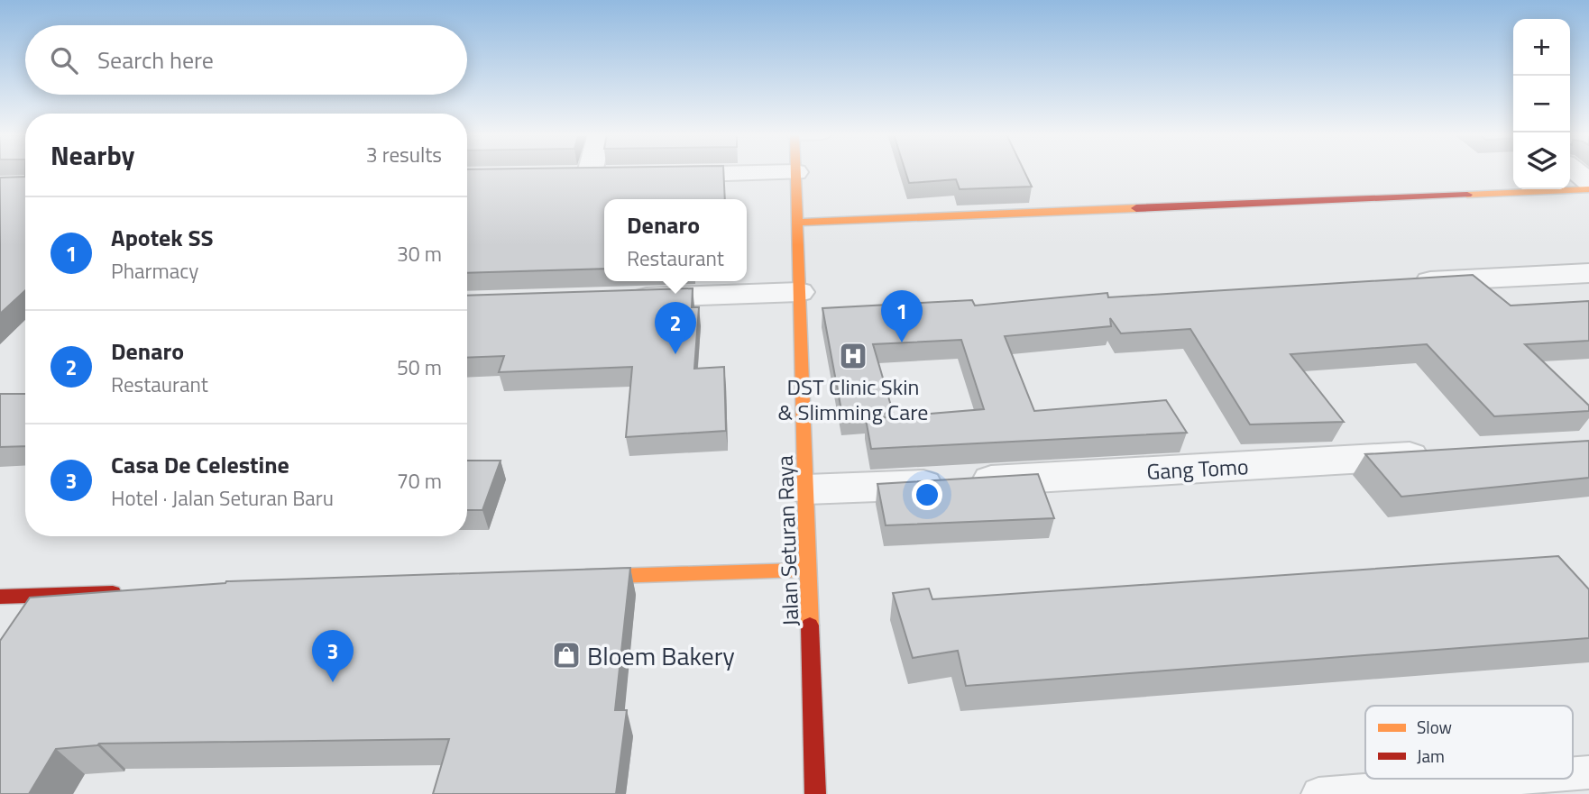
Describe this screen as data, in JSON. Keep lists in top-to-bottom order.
{
  "streets": {
    "street": ["Gang Tomo", "Jalan Seturan Raya"]
  },
  "crossings": [
    ["Gang Tomo", "Jalan Seturan Raya"]
  ],
  "places": {
    "hospital": ["DST Clinic Skin & Slimming Care"],
    "shop": ["Bloem Bakery"]
  },
  "legend": ["Slow", "Jam"],
  "page": {
    "map_buttons": ["+", "−"],
    "search": "Search here",
    "heading": ["Nearby", "3 results"],
    "list": [
      {
        "mark": "1",
        "name": "Apotek SS",
        "note": "Pharmacy",
        "value": "30 m"
      },
      {
        "mark": "2",
        "name": "Denaro",
        "note": "Restaurant",
        "value": "50 m"
      },
      {
        "mark": "3",
        "name": "Casa De Celestine",
        "note": "Hotel · Jalan Seturan Baru",
        "value": "70 m"
      }
    ],
    "popup": ["Denaro", "Restaurant"],
    "pins": ["1", "2", "3"]
  }
}
